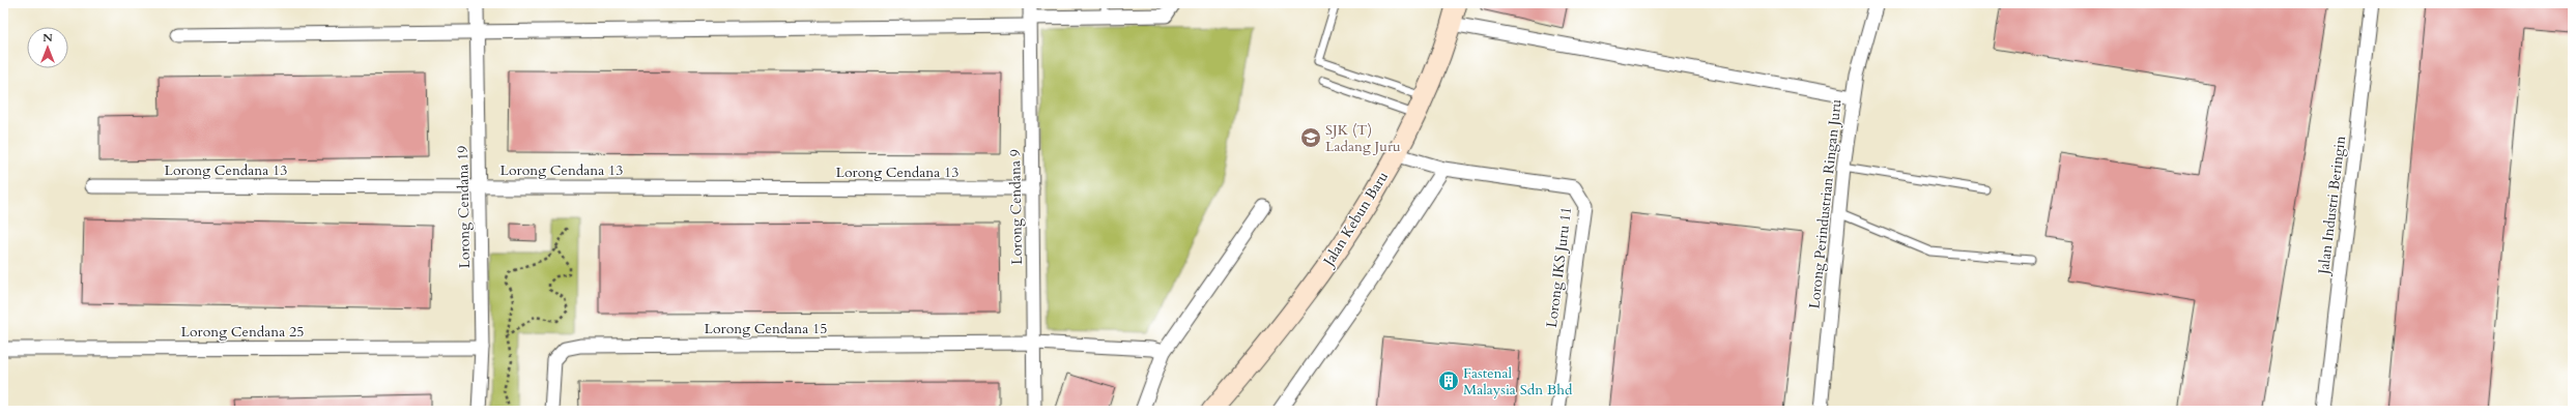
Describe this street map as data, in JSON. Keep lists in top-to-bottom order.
{
  "streets": {
    "street": [
      "Lorong Cendana 13",
      "Lorong Perindustrian Ringan Juru",
      "Jalan Industri Beringin",
      "Lorong Cendana 19",
      "Lorong Cendana 9",
      "Jalan Kebun Baru",
      "Lorong IKS Juru 11",
      "Lorong Cendana 15",
      "Lorong Cendana 25"
    ]
  },
  "crossings": [
    ["Lorong Cendana 13", "Lorong Cendana 19"],
    ["Lorong Cendana 13", "Lorong Cendana 9"],
    ["Lorong Cendana 19", "Lorong Cendana 25"],
    ["Lorong Cendana 9", "Lorong Cendana 15"],
    ["Jalan Kebun Baru", "Lorong IKS Juru 11"]
  ],
  "places": {
    "school or university": ["SJK (T) Ladang Juru"],
    "building": ["Fastenal Malaysia Sdn Bhd"]
  },
  "north": "top"
}
